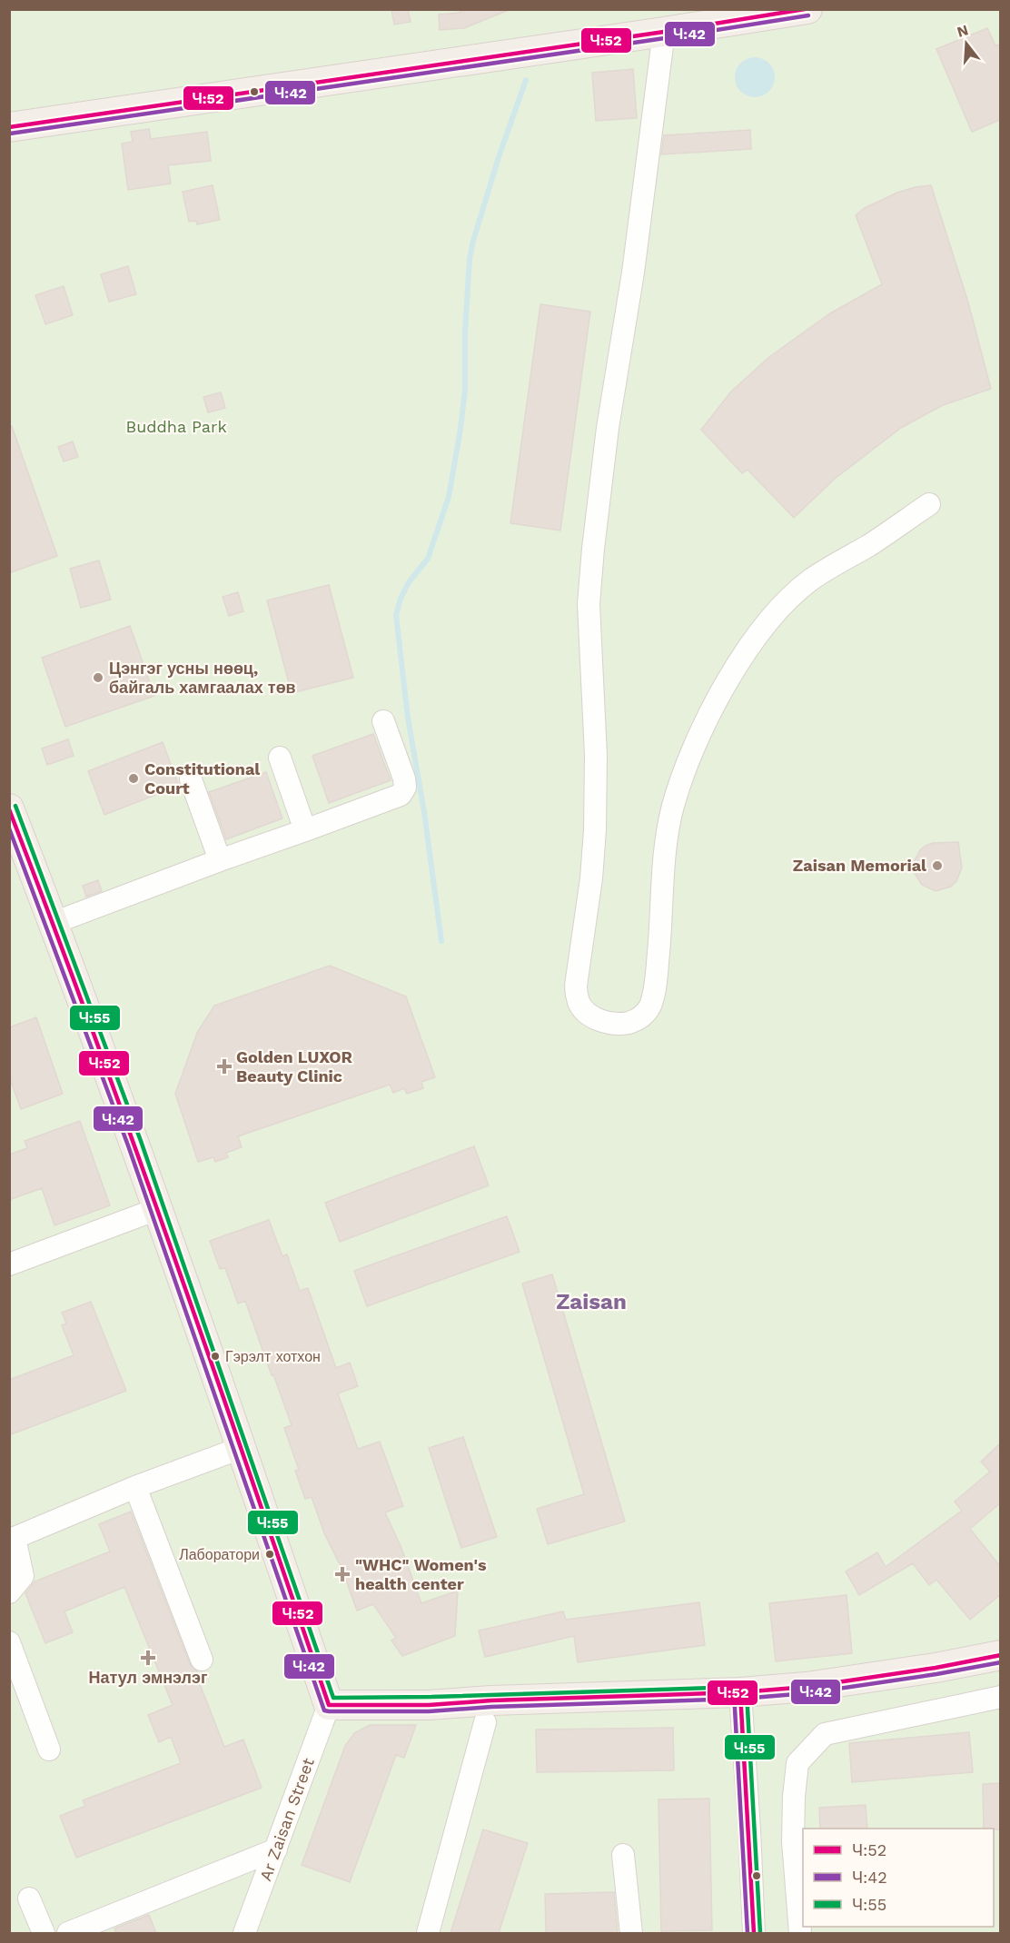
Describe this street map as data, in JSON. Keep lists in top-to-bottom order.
{
  "streets": {
    "street": ["Ar Zaisan Street"]
  },
  "districts": ["Zaisan"],
  "parks": ["Buddha Park"],
  "places": {
    "other": [
      "Цэнгэг усны нөөц, байгаль хамгаалах төв",
      "Constitutional Court",
      "Zaisan Memorial",
      "Гэрэлт хотхон",
      "Лаборатори"
    ],
    "health": ["Golden LUXOR Beauty Clinic", "\"WHC\" Women's health center", "Натул эмнэлэг"]
  },
  "lines": ["transit line Ч:52", "transit line Ч:42", "transit line Ч:55"],
  "legend": ["Ч:52", "Ч:42", "Ч:55"],
  "north": "top"
}
